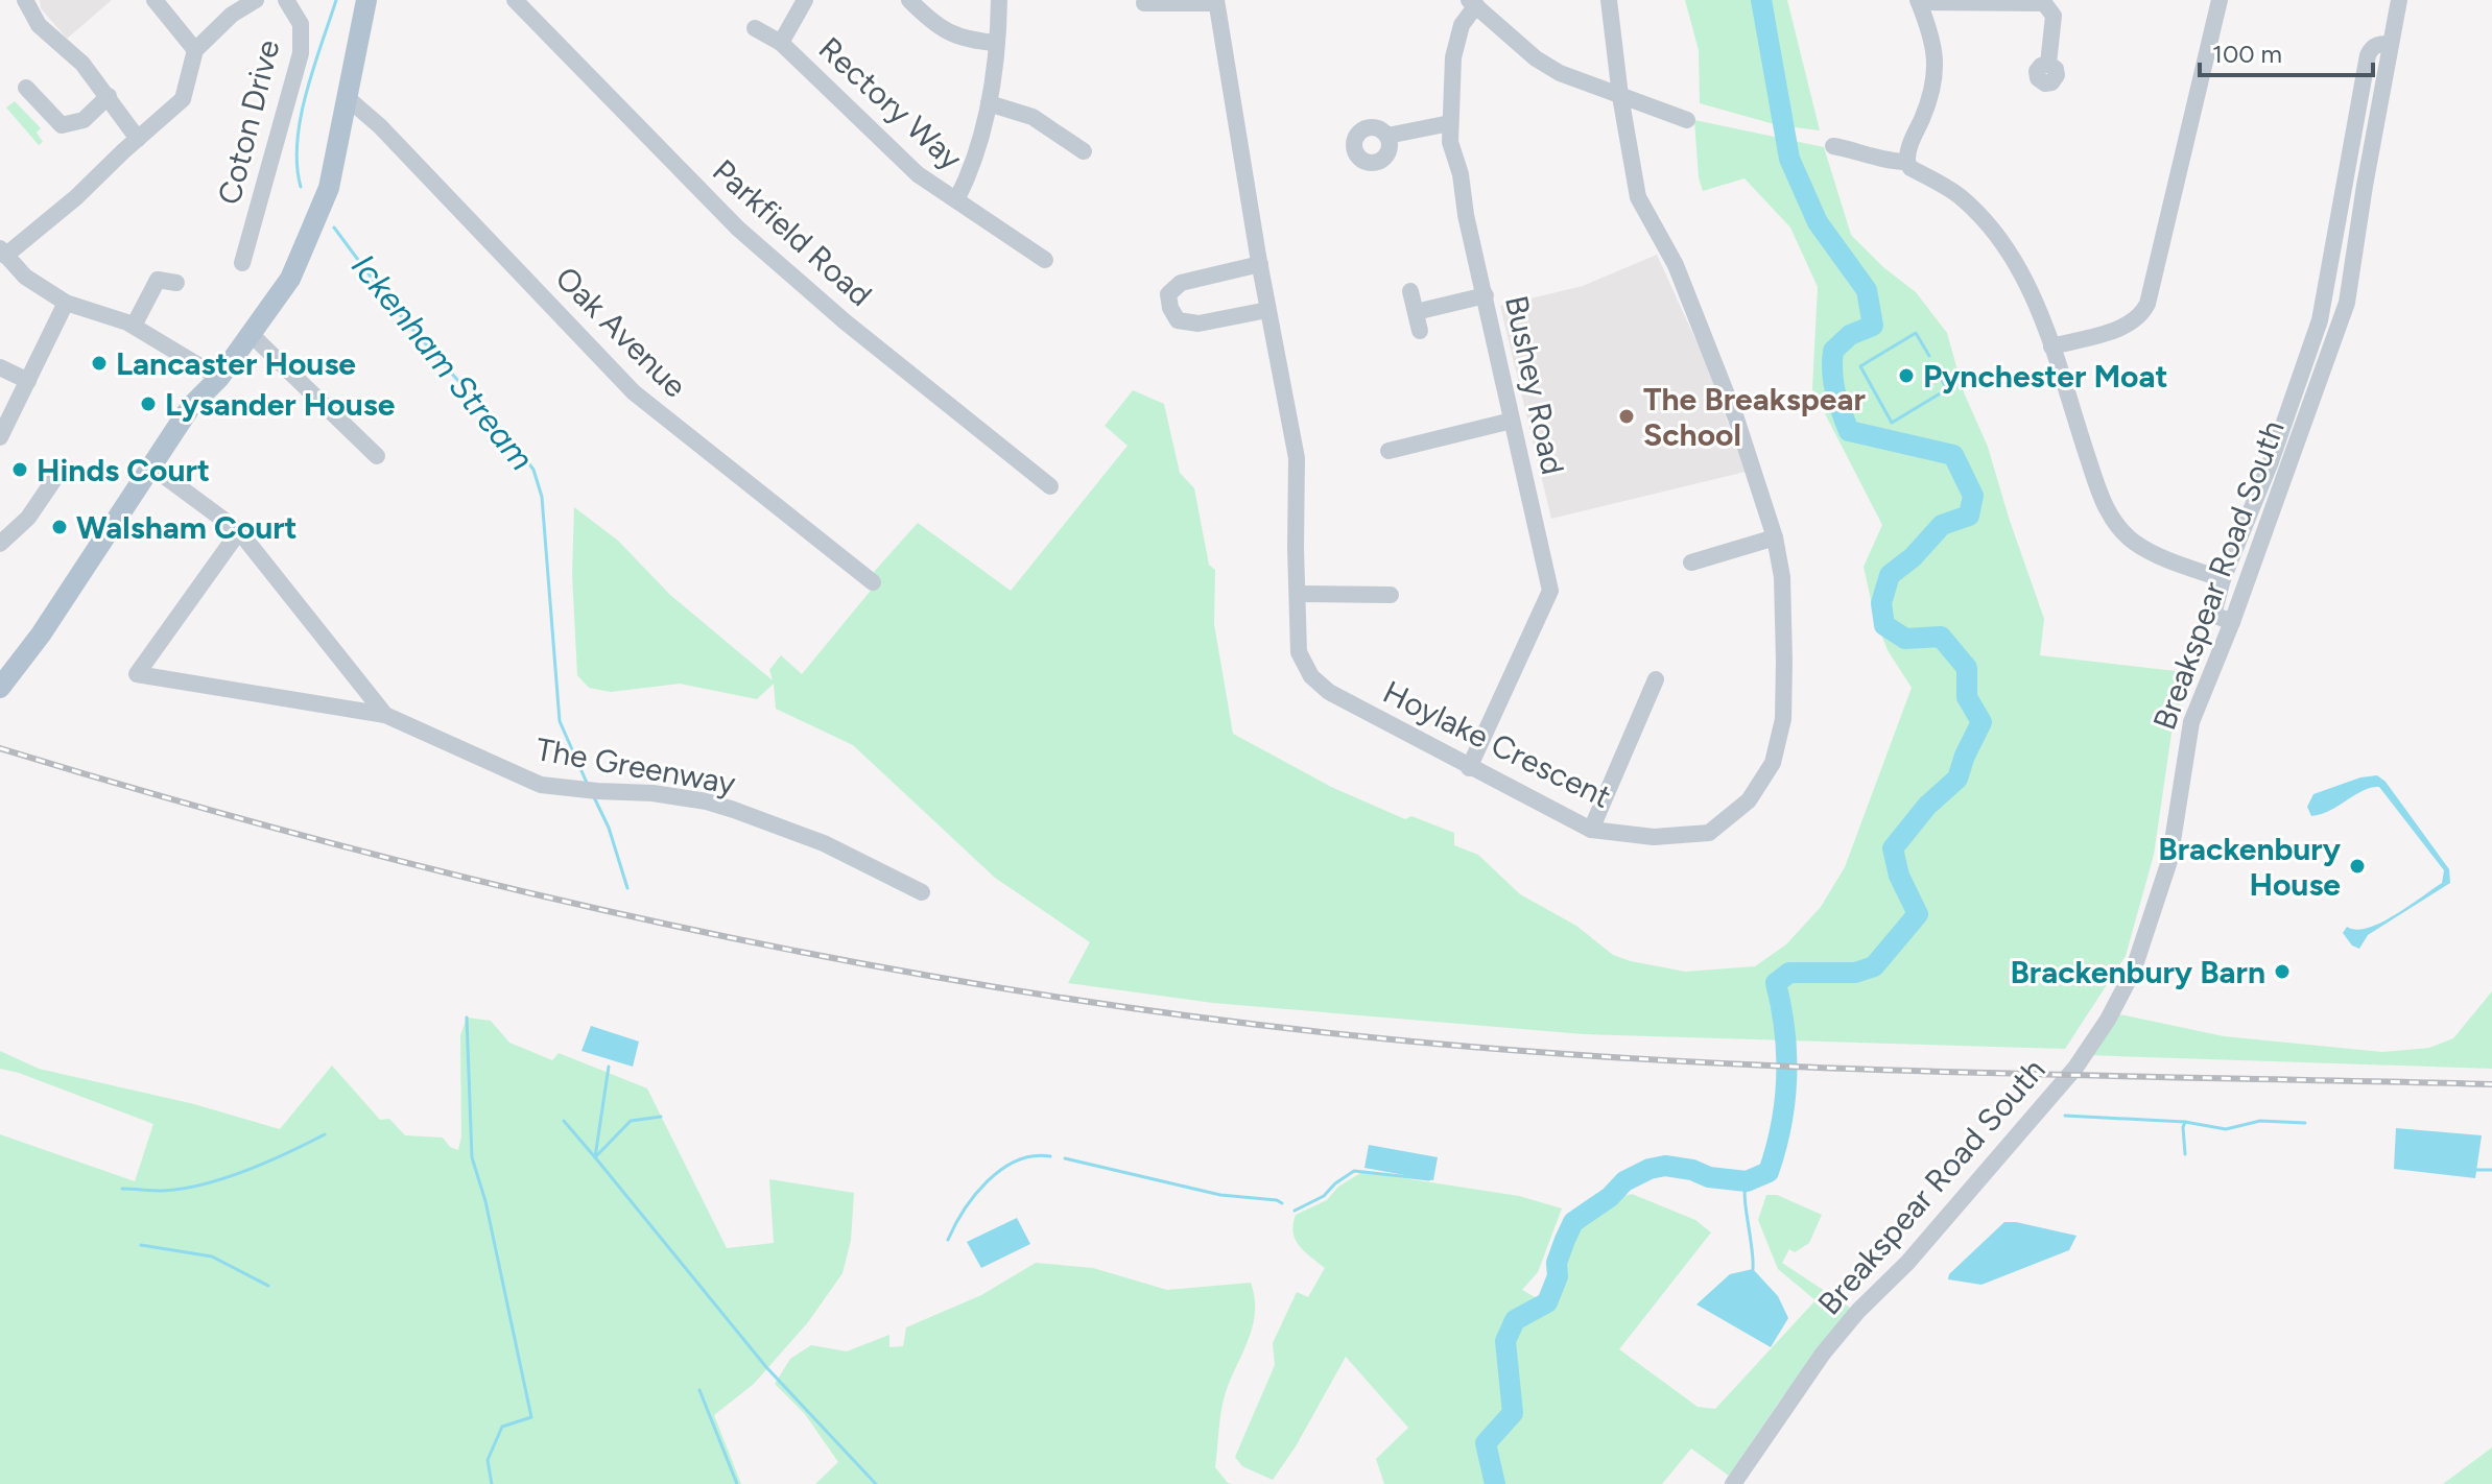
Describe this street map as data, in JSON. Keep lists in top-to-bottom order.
{
  "streets": {
    "street": [
      "Rectory Way",
      "Coton Drive",
      "Parkfield Road",
      "Oak Avenue",
      "Bushey Road",
      "Breakspear Road South",
      "Hoylake Crescent",
      "The Greenway"
    ]
  },
  "crossings": [
    ["Bushey Road", "Hoylake Crescent"]
  ],
  "water": ["Ickenham Stream"],
  "places": [
    "Lancaster House",
    "Pynchester Moat",
    "Lysander House",
    "The Breakspear School",
    "Hinds Court",
    "Walsham Court",
    "Brackenbury House",
    "Brackenbury Barn"
  ],
  "scale_bar": "100 m"
}
